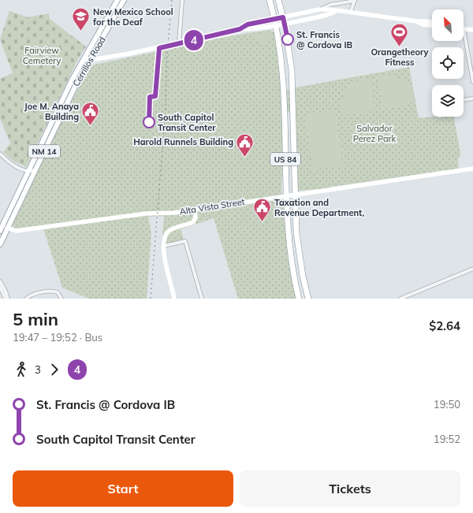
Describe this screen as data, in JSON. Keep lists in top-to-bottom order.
{
  "streets": {
    "highway": ["US 84"],
    "main road": ["Cerrillos Road", "NM 14"],
    "street": ["Alta Vista Street"]
  },
  "crossings": [
    ["Cerrillos Road", "Alta Vista Street"],
    ["US 84", "Alta Vista Street"]
  ],
  "parks": ["Fairview Cemetery", "Salvador Perez Park"],
  "places": {
    "school or university": ["New Mexico School for the Deaf"],
    "other": ["St. Francis @ Cordova IB", "South Capitol Transit Center"],
    "sports": ["Orangetheory Fitness"],
    "public building": ["Joe M. Anaya Building", "Harold Runnels Building", "Taxation and Revenue Department,"]
  },
  "lines": ["bus line 4"],
  "north": "top left",
  "page": {
    "on_map": "4",
    "heading": ["5 min", "19:47 – 19:52 · Bus", "$2.64"],
    "legs": ["3", "4"],
    "list": [
      {
        "name": "St. Francis @ Cordova IB",
        "value": "19:50"
      },
      {
        "name": "South Capitol Transit Center",
        "value": "19:52"
      }
    ],
    "buttons": ["Start", "Tickets"]
  }
}
